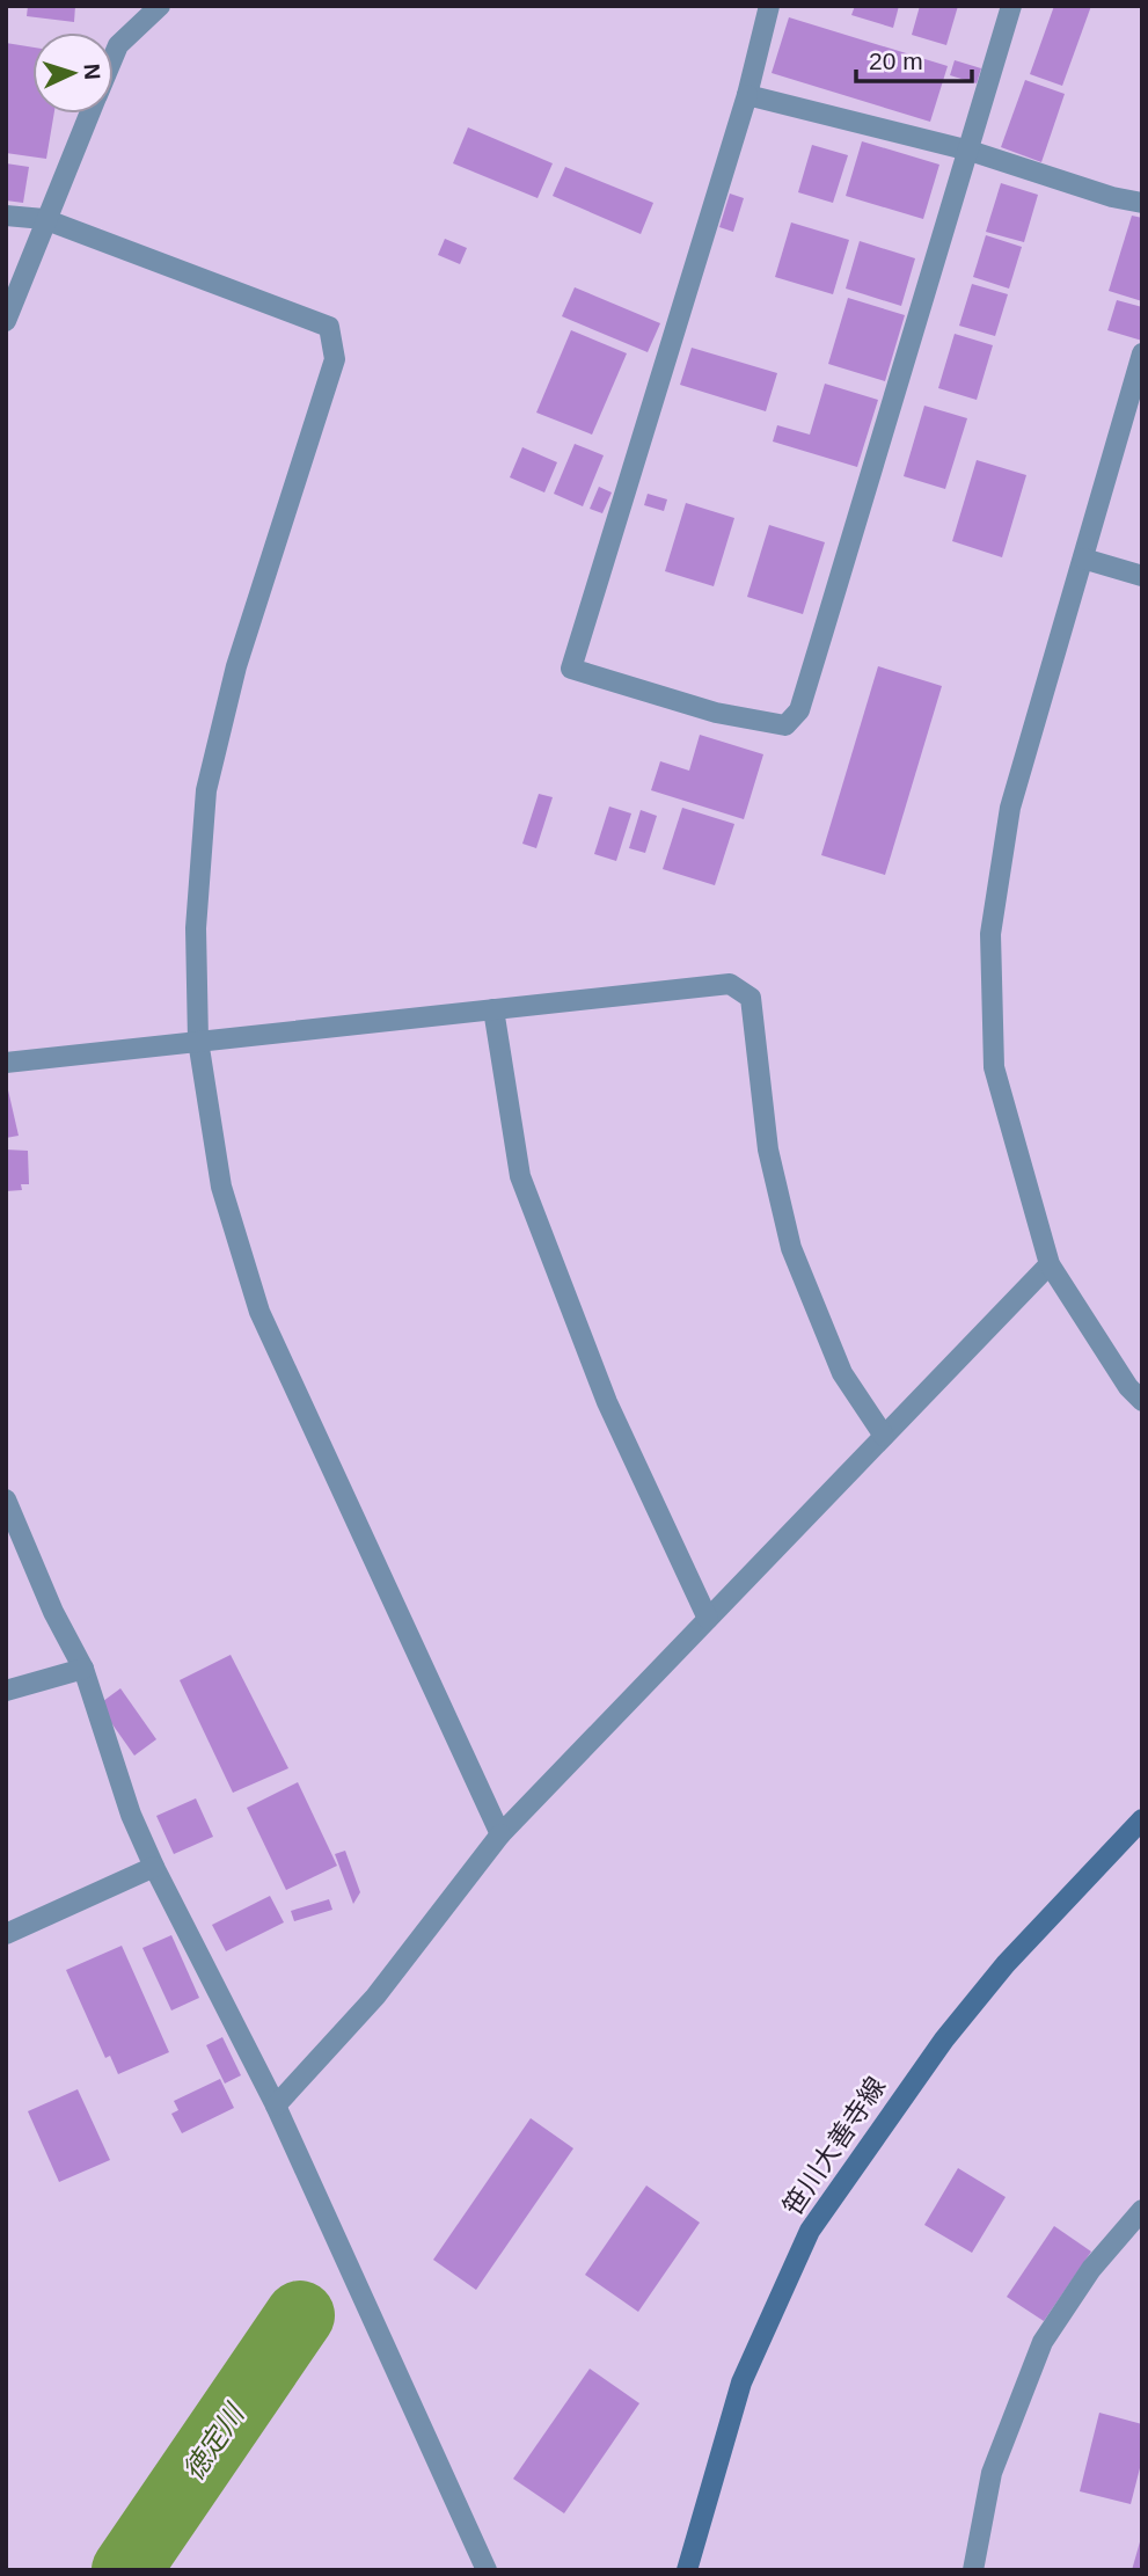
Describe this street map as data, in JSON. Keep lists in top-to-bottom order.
{
  "streets": {
    "street": ["笹川大善寺線"]
  },
  "water": ["徳定川"],
  "scale_bar": "20 m",
  "north": "right"
}
